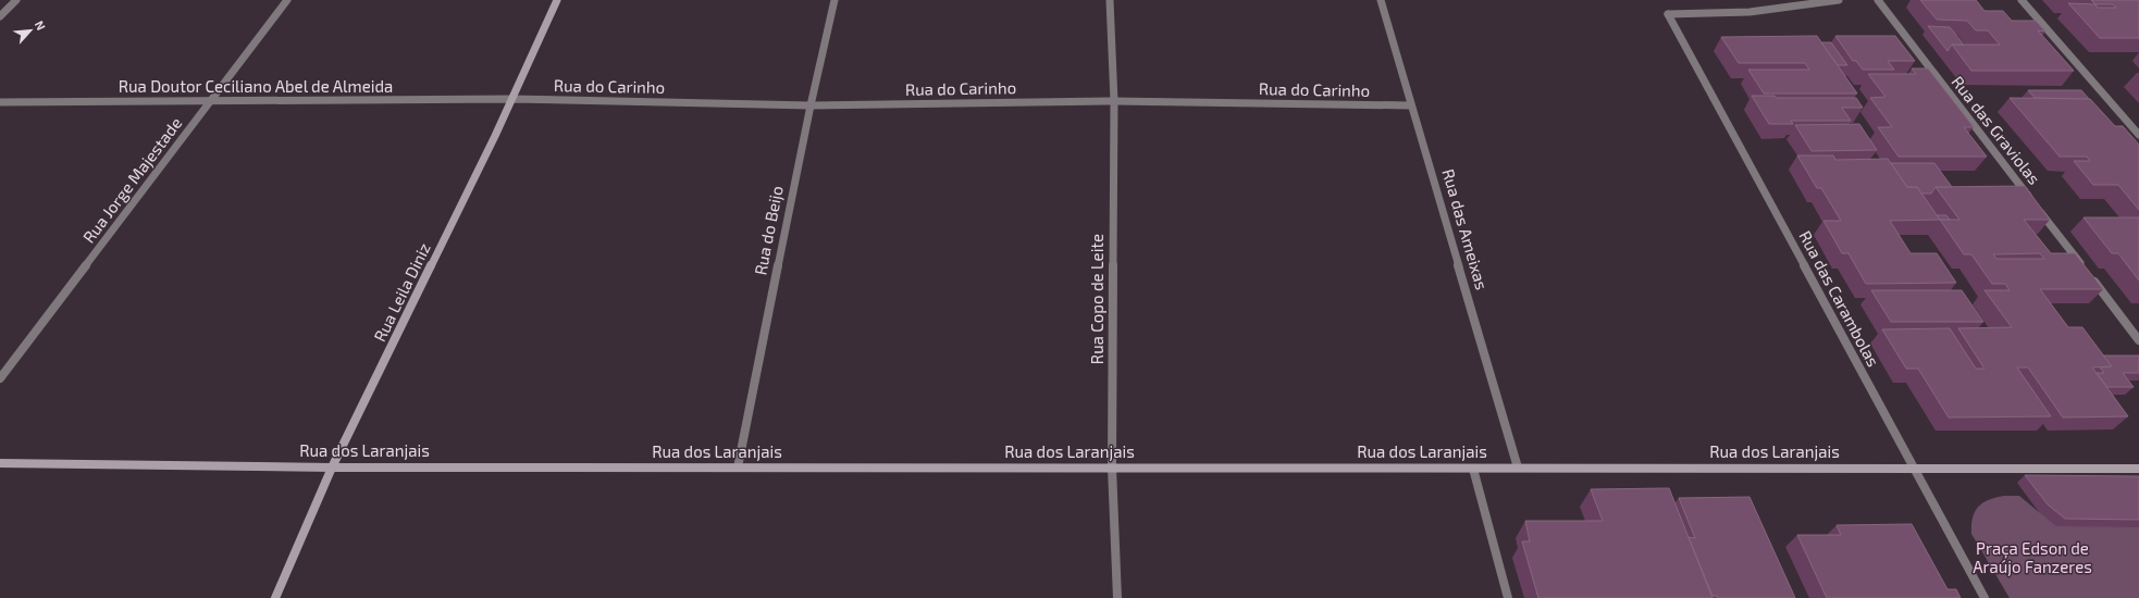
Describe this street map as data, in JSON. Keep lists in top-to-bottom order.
{
  "streets": {
    "street": [
      "Rua Doutor Ceciliano Abel de Almeida",
      "Rua do Carinho",
      "Rua das Graviolas",
      "Rua Jorge Majestade",
      "Rua das Ameixas",
      "Rua do Beijo",
      "Rua Leila Diniz",
      "Rua Copo de Leite",
      "Rua das Carambolas",
      "Rua dos Laranjais"
    ]
  },
  "crossings": [
    ["Rua Doutor Ceciliano Abel de Almeida", "Rua do Carinho"],
    ["Rua Doutor Ceciliano Abel de Almeida", "Rua Jorge Majestade"],
    ["Rua Doutor Ceciliano Abel de Almeida", "Rua Leila Diniz"],
    ["Rua do Carinho", "Rua das Ameixas"],
    ["Rua do Carinho", "Rua do Beijo"],
    ["Rua do Carinho", "Rua Leila Diniz"],
    ["Rua do Carinho", "Rua Copo de Leite"],
    ["Rua das Ameixas", "Rua dos Laranjais"],
    ["Rua do Beijo", "Rua dos Laranjais"],
    ["Rua Leila Diniz", "Rua dos Laranjais"],
    ["Rua Copo de Leite", "Rua dos Laranjais"],
    ["Rua das Carambolas", "Rua dos Laranjais"]
  ],
  "parks": ["Praça Edson de Araújo Fanzeres"],
  "north": "top right"
}
